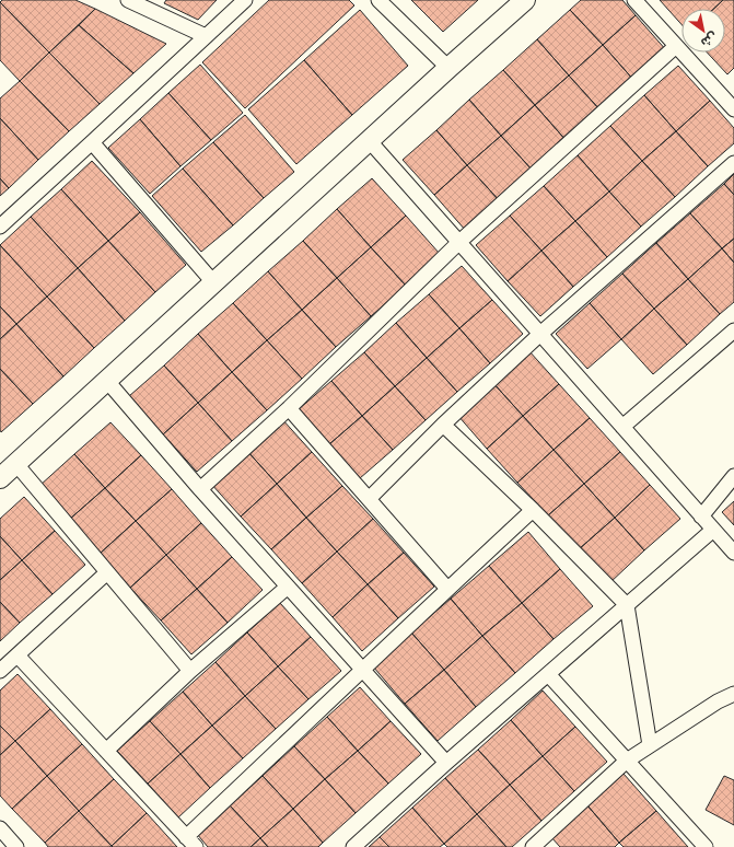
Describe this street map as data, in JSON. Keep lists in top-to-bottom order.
{
  "north": "bottom right"
}
